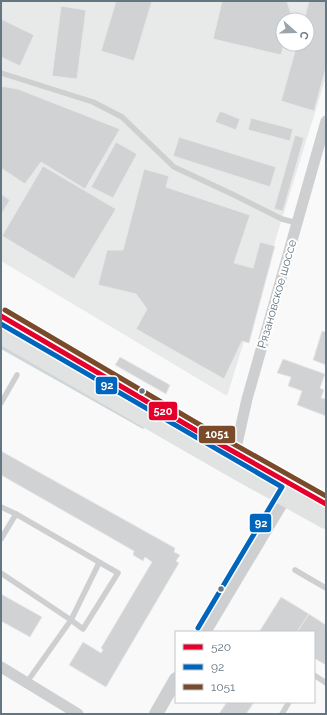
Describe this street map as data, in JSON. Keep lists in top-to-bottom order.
{
  "streets": {
    "street": ["Рязановское шоссе"]
  },
  "lines": ["transit line 1051", "transit line 520", "transit line 92"],
  "legend": ["520", "92", "1051"],
  "north": "right"
}
